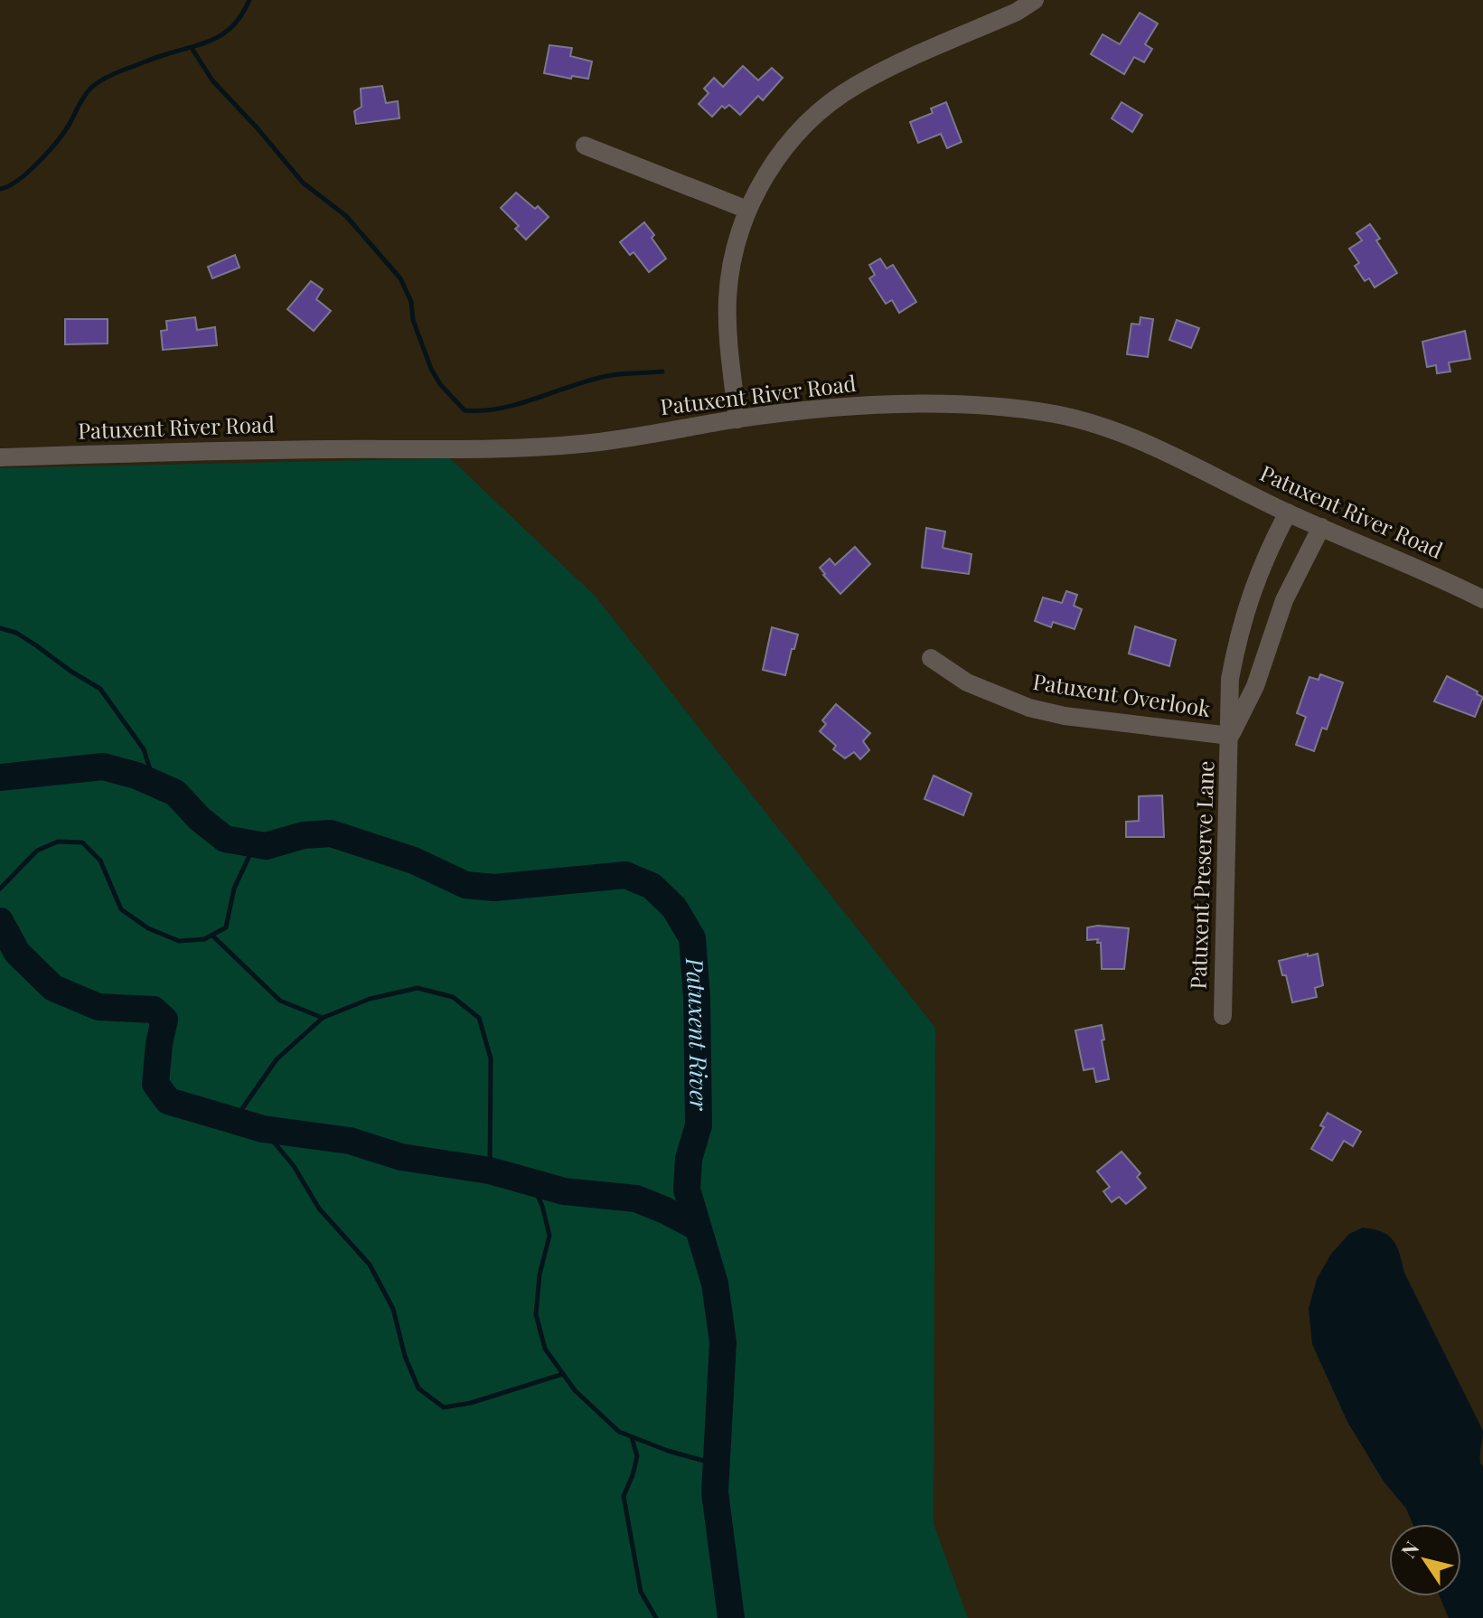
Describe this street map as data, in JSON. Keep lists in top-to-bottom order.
{
  "streets": {
    "street": ["Patuxent River Road", "Patuxent Overlook", "Patuxent Preserve Lane"]
  },
  "crossings": [
    ["Patuxent River Road", "Patuxent Preserve Lane"],
    ["Patuxent Overlook", "Patuxent Preserve Lane"]
  ],
  "water": ["Patuxent River"],
  "north": "top left"
}
